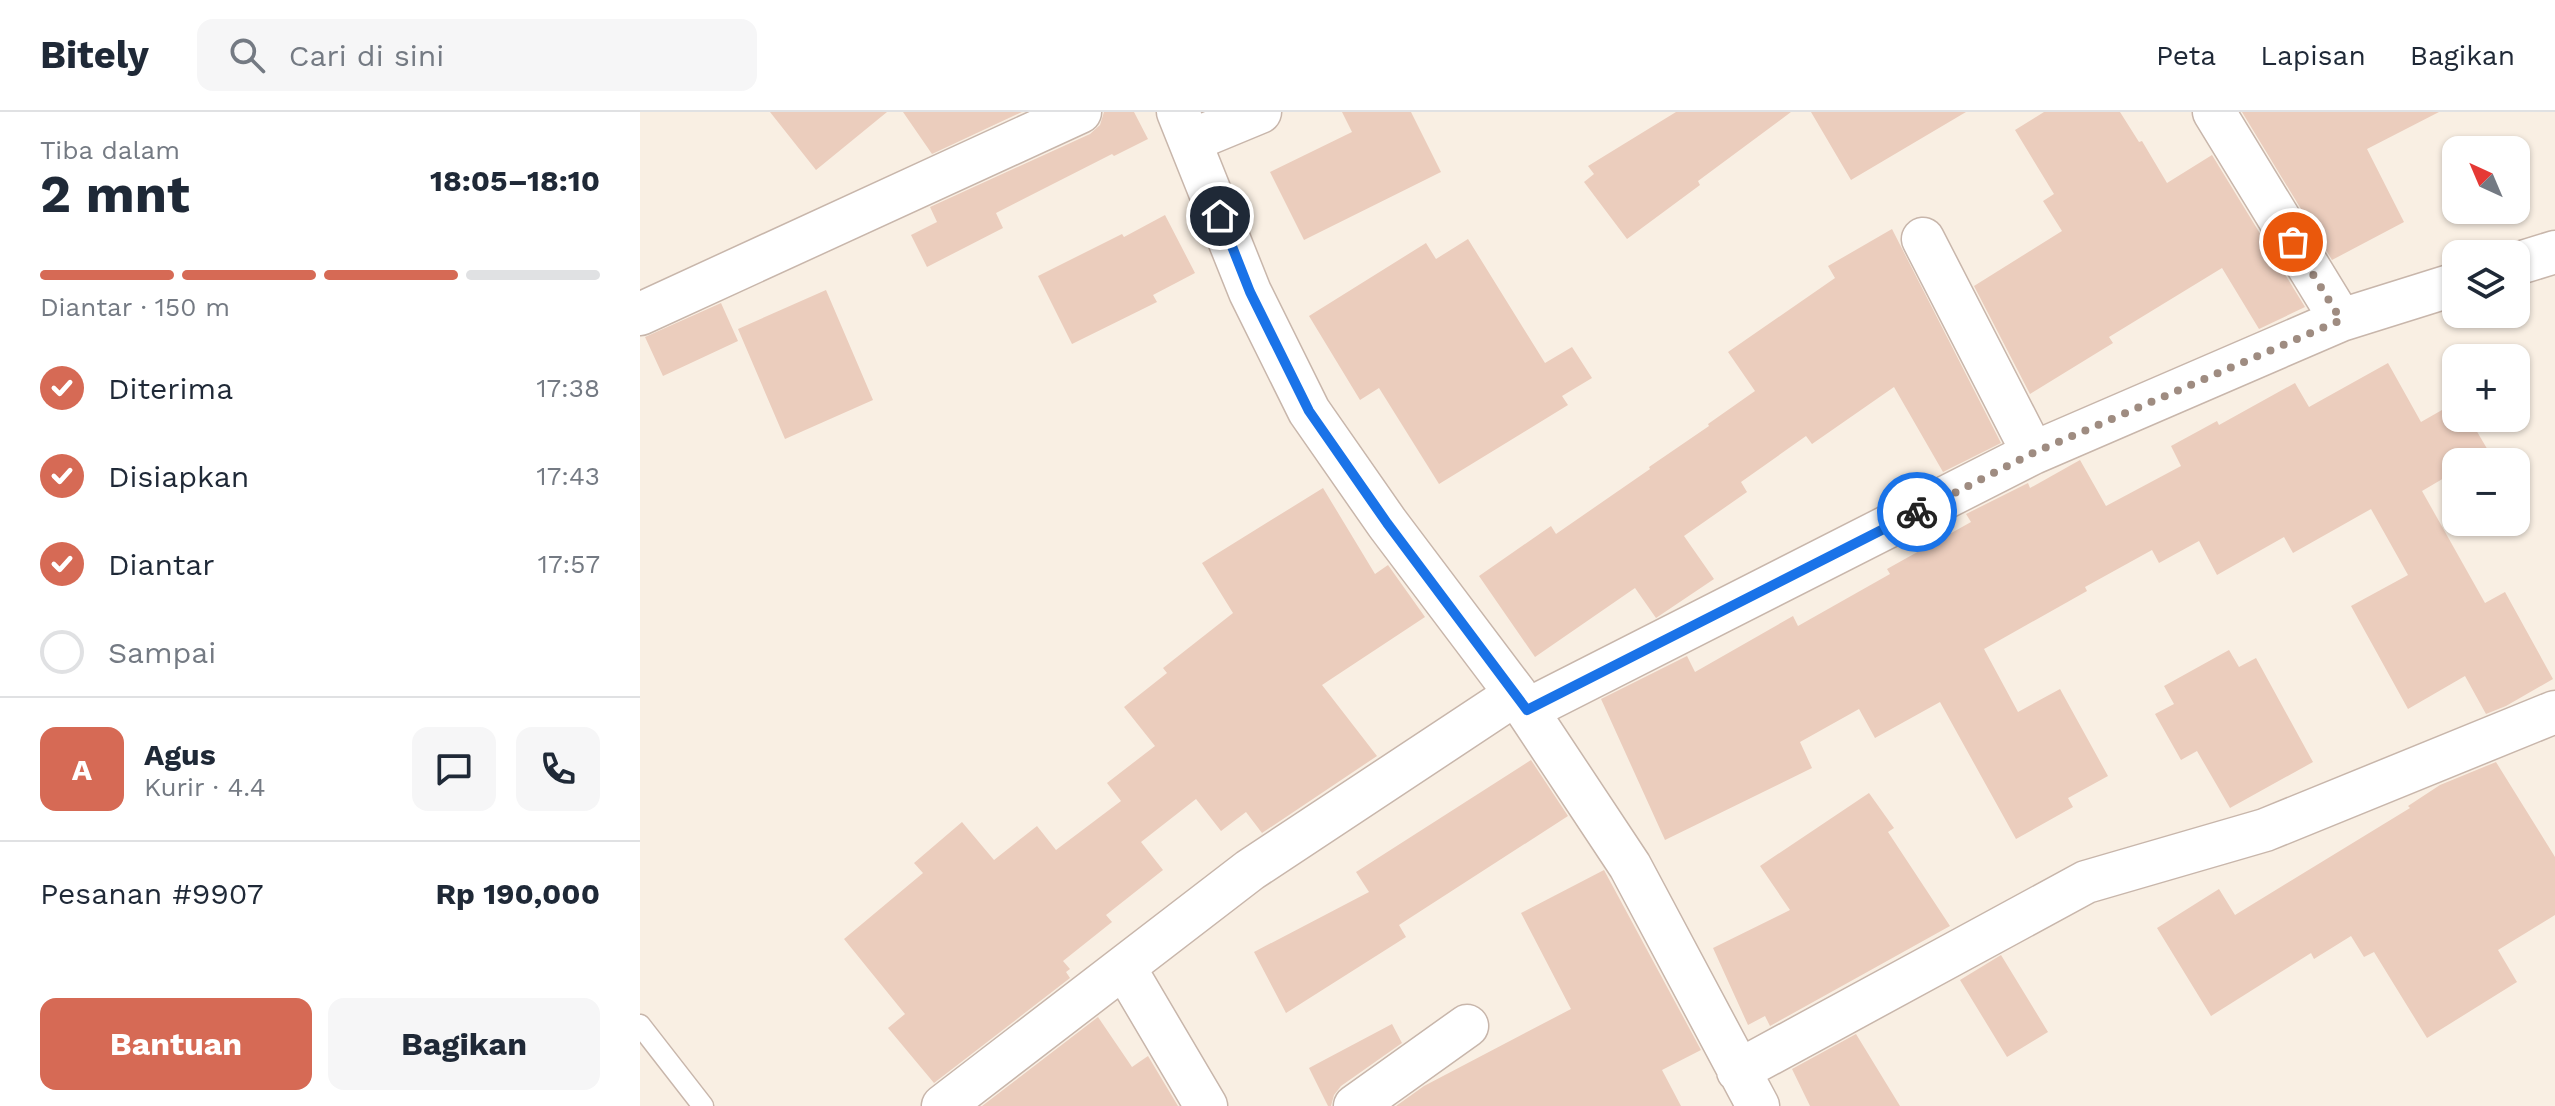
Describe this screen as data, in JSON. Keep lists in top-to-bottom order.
{
  "north": "top left",
  "page": {
    "header": "Bitely",
    "search": "Cari di sini",
    "nav": ["Peta", "Lapisan", "Bagikan"],
    "heading": ["2 mnt", "Tiba dalam", "18:05–18:10"],
    "panel": [
      "Agus",
      "Kurir · 4.4",
      "Pesanan #9907",
      "Rp 190,000"
    ],
    "map_buttons": ["+", "−"],
    "bar": "Diantar · 150 m",
    "list": [
      ["Diterima", "17:38"],
      ["Disiapkan", "17:43"],
      ["Diantar", "17:57"],
      "Sampai"
    ],
    "round": "A",
    "buttons": ["Bantuan", "Bagikan"]
  }
}
